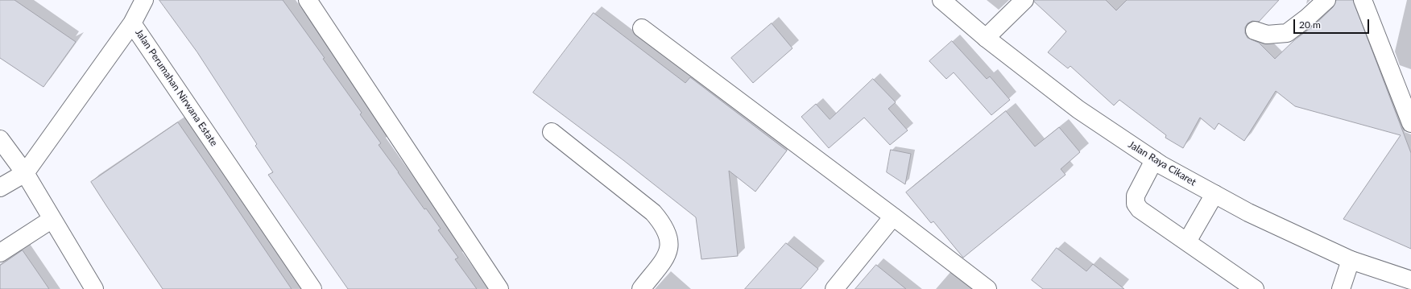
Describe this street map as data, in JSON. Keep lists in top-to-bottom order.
{
  "streets": {
    "street": ["Jalan Perumahan Nirwana Estate", "Jalan Raya Cikaret"]
  },
  "scale_bar": "20 m"
}
